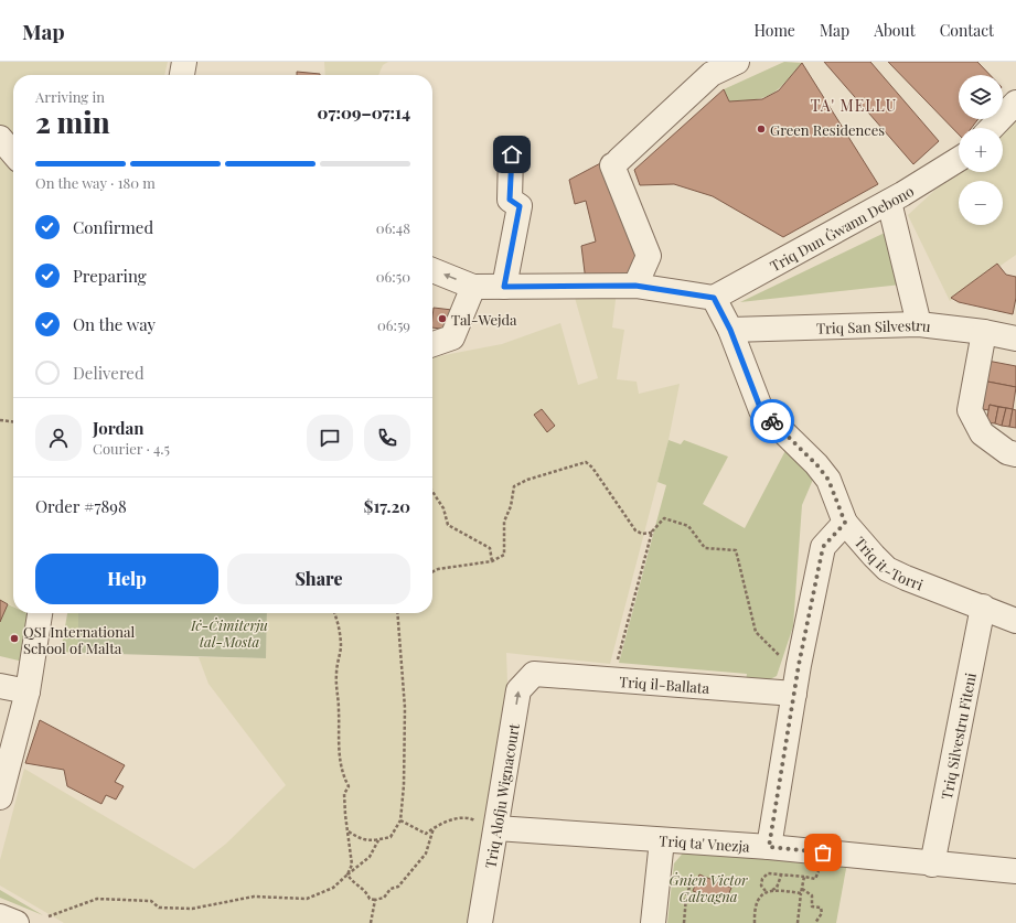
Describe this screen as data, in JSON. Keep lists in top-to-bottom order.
{
  "streets": {
    "street": [
      "Triq Dun Ġwann Debono",
      "Triq San Silvestru",
      "Triq it-Torri",
      "Triq il-Ballata",
      "Triq Silvestru Fiteni",
      "Triq Alofju Wignacourt",
      "Triq ta' Vnezja"
    ]
  },
  "crossings": [
    ["Triq Dun Ġwann Debono", "Triq it-Torri"],
    ["Triq San Silvestru", "Triq it-Torri"],
    ["Triq it-Torri", "Triq Silvestru Fiteni"],
    ["Triq il-Ballata", "Triq Alofju Wignacourt"],
    ["Triq Silvestru Fiteni", "Triq ta' Vnezja"],
    ["Triq Alofju Wignacourt", "Triq ta' Vnezja"]
  ],
  "one_way": ["Triq Alofju Wignacourt"],
  "districts": ["TA' MELLU"],
  "parks": ["Iċ-Ċimiterju tal-Mosta", "Ġnien Victor Calvagna"],
  "places": ["Green Residences", "Tal-Wejda", "QSI International School of Malta"],
  "page": {
    "header": "Map",
    "nav": [
      "Home",
      "Map",
      "About",
      "Contact"
    ],
    "map_buttons": ["+", "−"],
    "heading": ["2 min", "Arriving in", "07:09–07:14"],
    "panel": [
      "Jordan",
      "Courier · 4.5",
      "Order #7898",
      "$17.20"
    ],
    "bar": "On the way · 180 m",
    "list": [
      ["Confirmed", "06:48"],
      ["Preparing", "06:50"],
      ["On the way", "06:59"],
      "Delivered"
    ],
    "buttons": ["Help", "Share"]
  }
}
